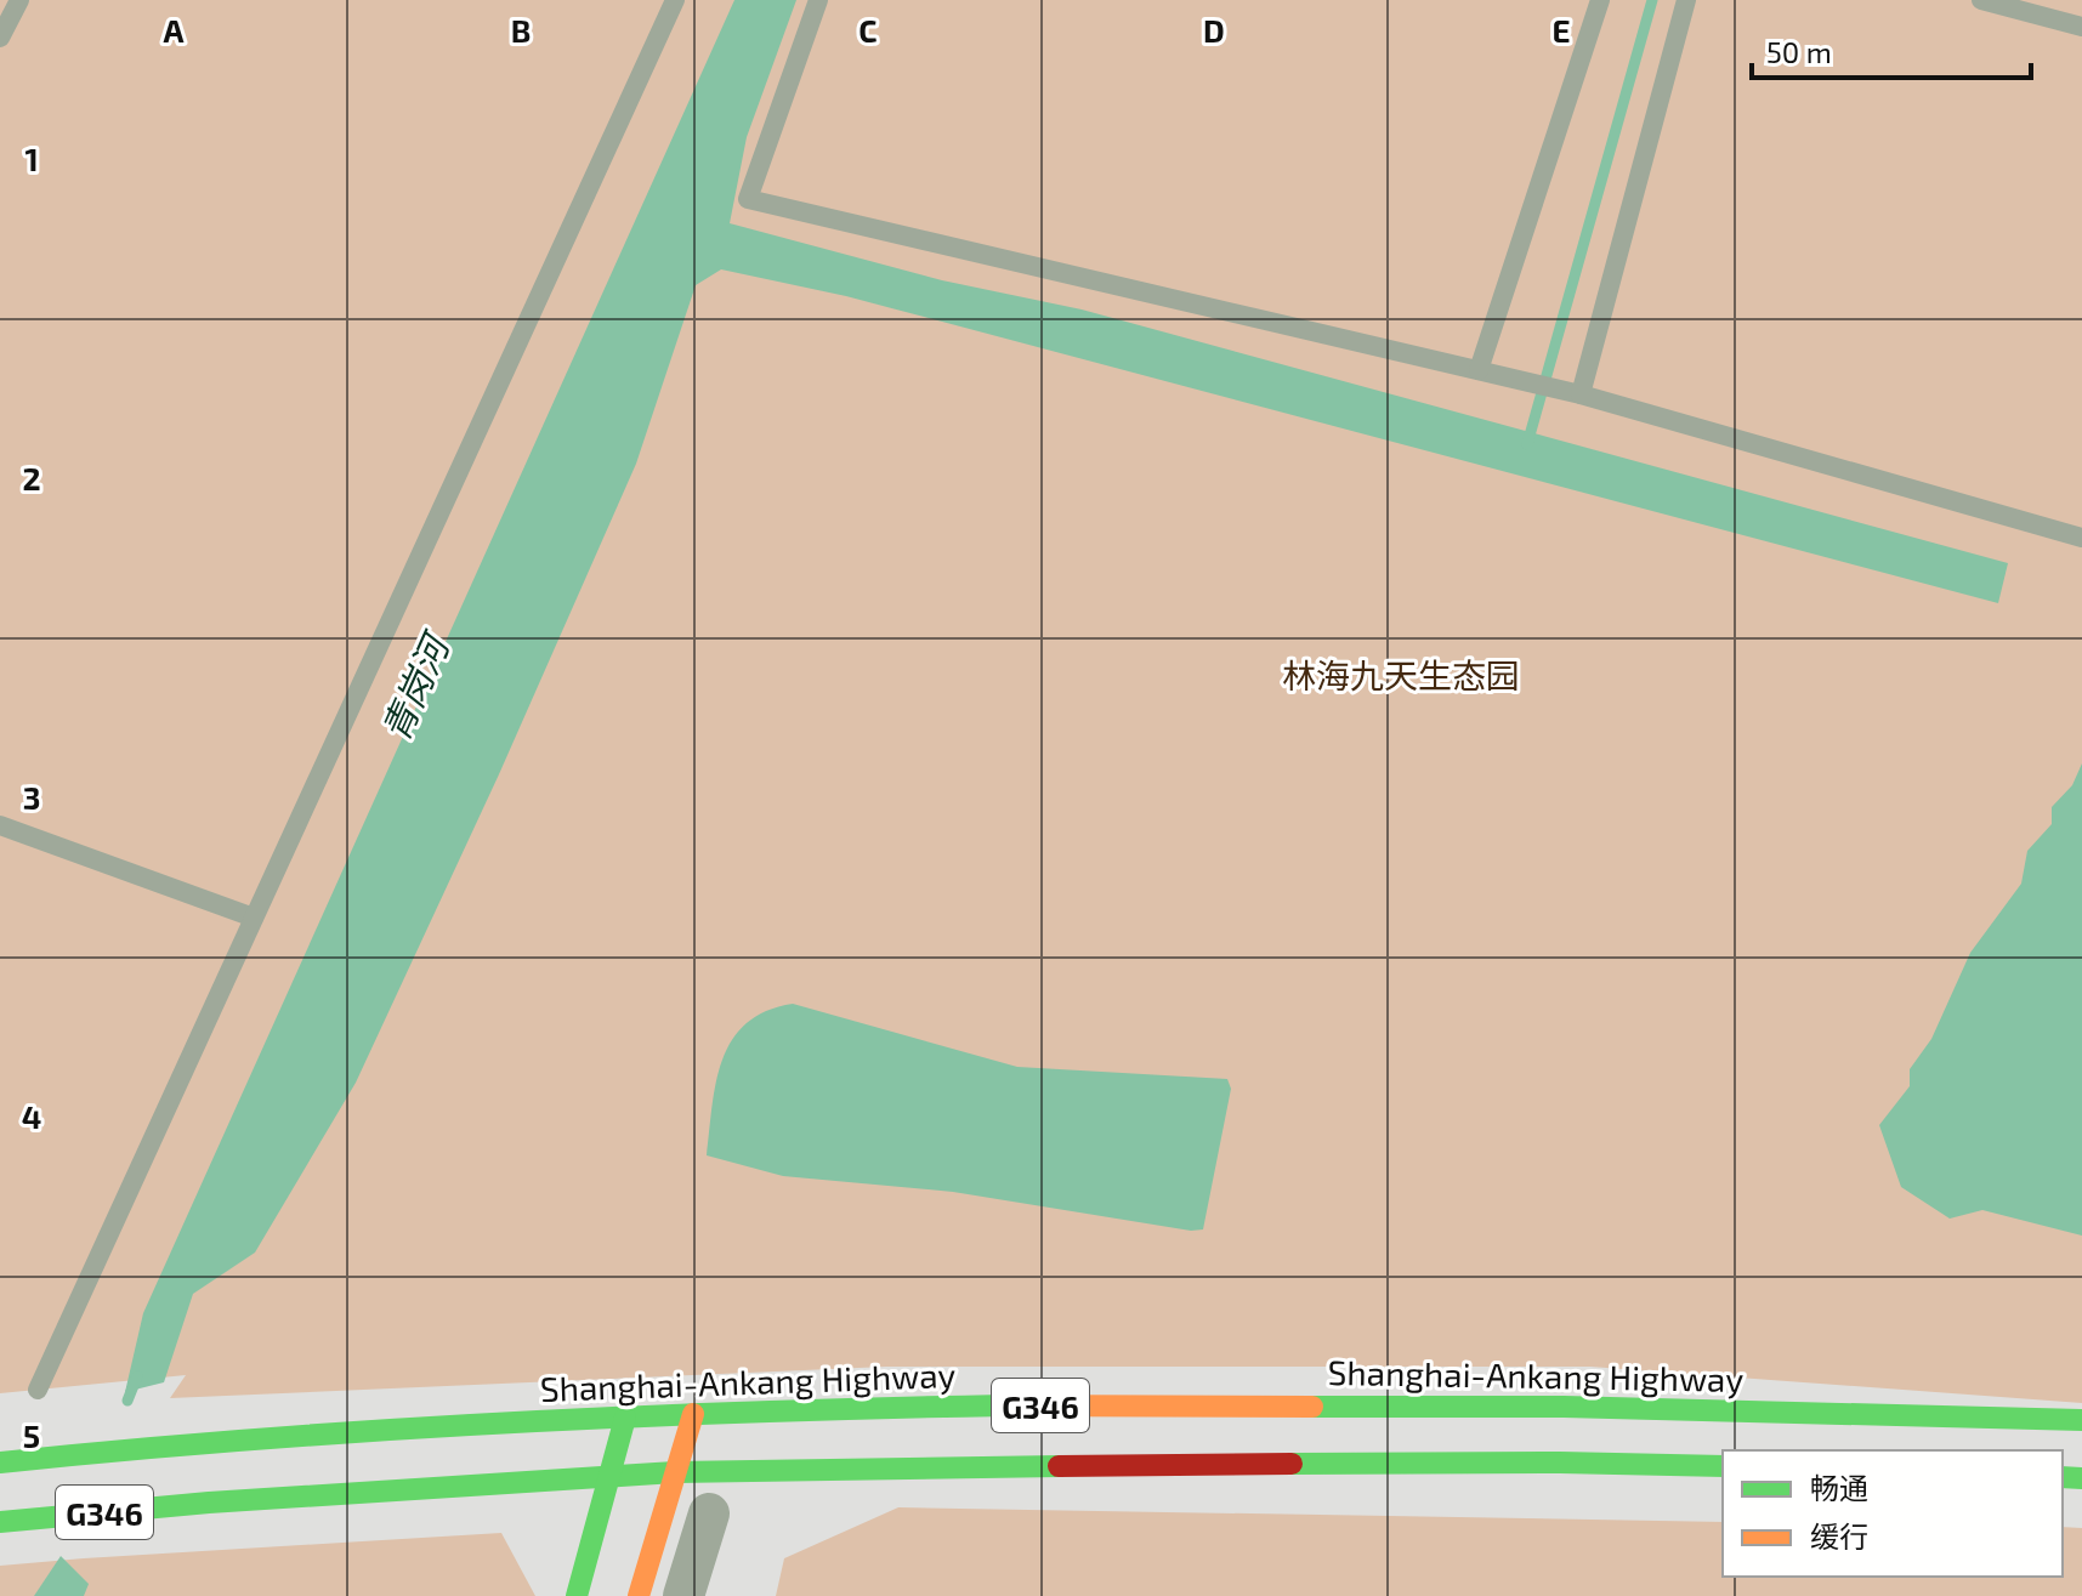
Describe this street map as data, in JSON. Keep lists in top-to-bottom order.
{
  "streets": {
    "main road": ["Shanghai-Ankang Highway", "G346"]
  },
  "water": ["青岗河"],
  "parks": ["林海九天生态园"],
  "legend": ["畅通", "缓行"],
  "scale_bar": "50 m",
  "grid": {
    "columns": [
      "A",
      "B",
      "C",
      "D",
      "E"
    ],
    "rows": [
      "1",
      "2",
      "3",
      "4",
      "5"
    ]
  }
}
